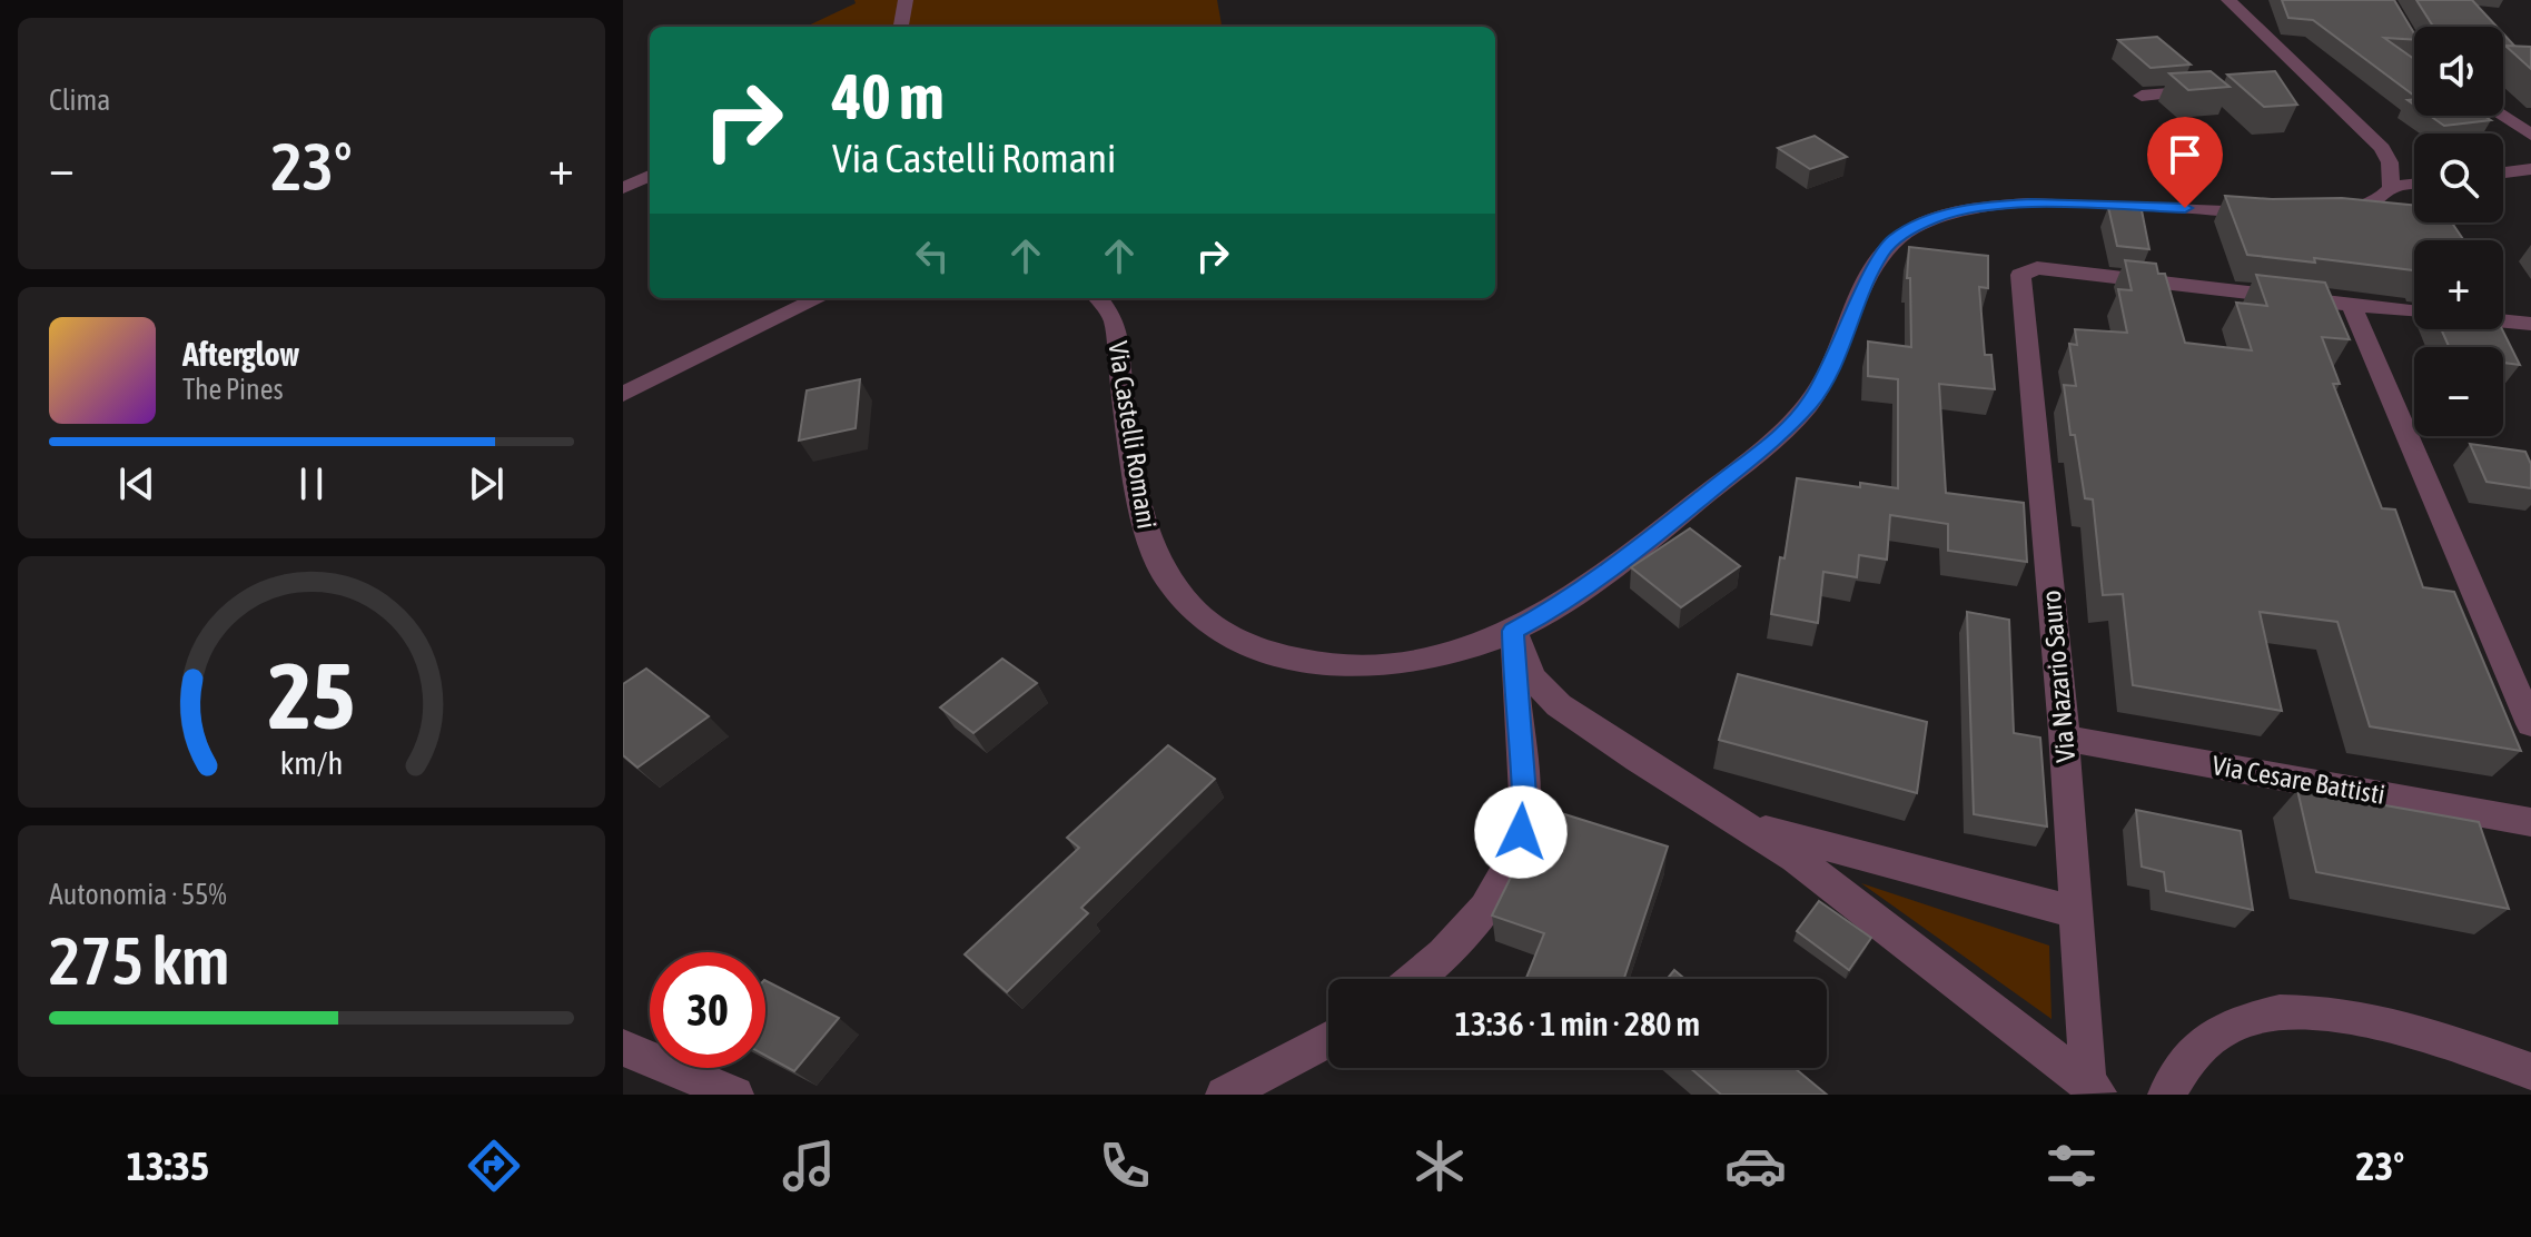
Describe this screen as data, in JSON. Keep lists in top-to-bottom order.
{
  "streets": {
    "street": ["Via Castelli Romani", "Via Nazario Sauro", "Via Cesare Battisti"]
  },
  "crossings": [
    ["Via Nazario Sauro", "Via Cesare Battisti"]
  ],
  "page": {
    "tile": [
      "Clima",
      ["Autonomia · 55%", "275 km"]
    ],
    "map_buttons": ["+", "−"],
    "turn": ["40 m", "Via Castelli Romani"],
    "heat": ["−", "23°", "+"],
    "song": ["Afterglow", "The Pines"],
    "limit": "30",
    "trip": "13:36 · 1 min · 280 m",
    "tabs": ["13:35", "23°"],
    "gauge": ["25", "km/h"]
  }
}
